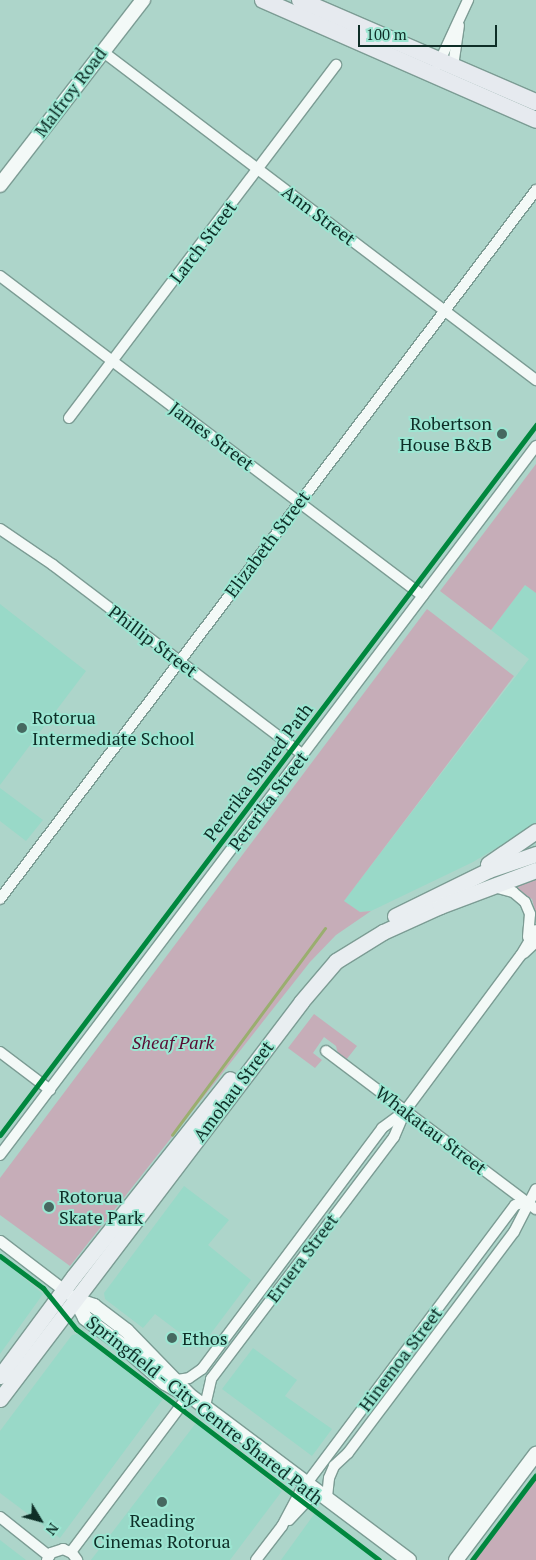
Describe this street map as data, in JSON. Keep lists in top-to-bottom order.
{
  "streets": {
    "main road": ["Malfroy Road", "Amohau Street"],
    "street": [
      "Ann Street",
      "Larch Street",
      "James Street",
      "Elizabeth Street",
      "Phillip Street",
      "Pererika Street",
      "Whakatau Street",
      "Eruera Street",
      "Hinemoa Street"
    ],
    "cycle path": ["Pererika Shared Path", "Springfield - City Centre Shared Path"]
  },
  "crossings": [
    ["Malfroy Road", "Ann Street"],
    ["Ann Street", "Larch Street"],
    ["Ann Street", "Elizabeth Street"],
    ["Larch Street", "James Street"],
    ["James Street", "Elizabeth Street"],
    ["James Street", "Pererika Street"],
    ["Elizabeth Street", "Phillip Street"],
    ["Phillip Street", "Pererika Street"],
    ["Amohau Street", "Eruera Street"],
    ["Whakatau Street", "Eruera Street"],
    ["Whakatau Street", "Hinemoa Street"]
  ],
  "parks": ["Sheaf Park"],
  "places": [
    "Robertson House B&B",
    "Rotorua Intermediate School",
    "Rotorua Skate Park",
    "Ethos",
    "Reading Cinemas Rotorua"
  ],
  "scale_bar": "100 m",
  "north": "bottom right"
}
